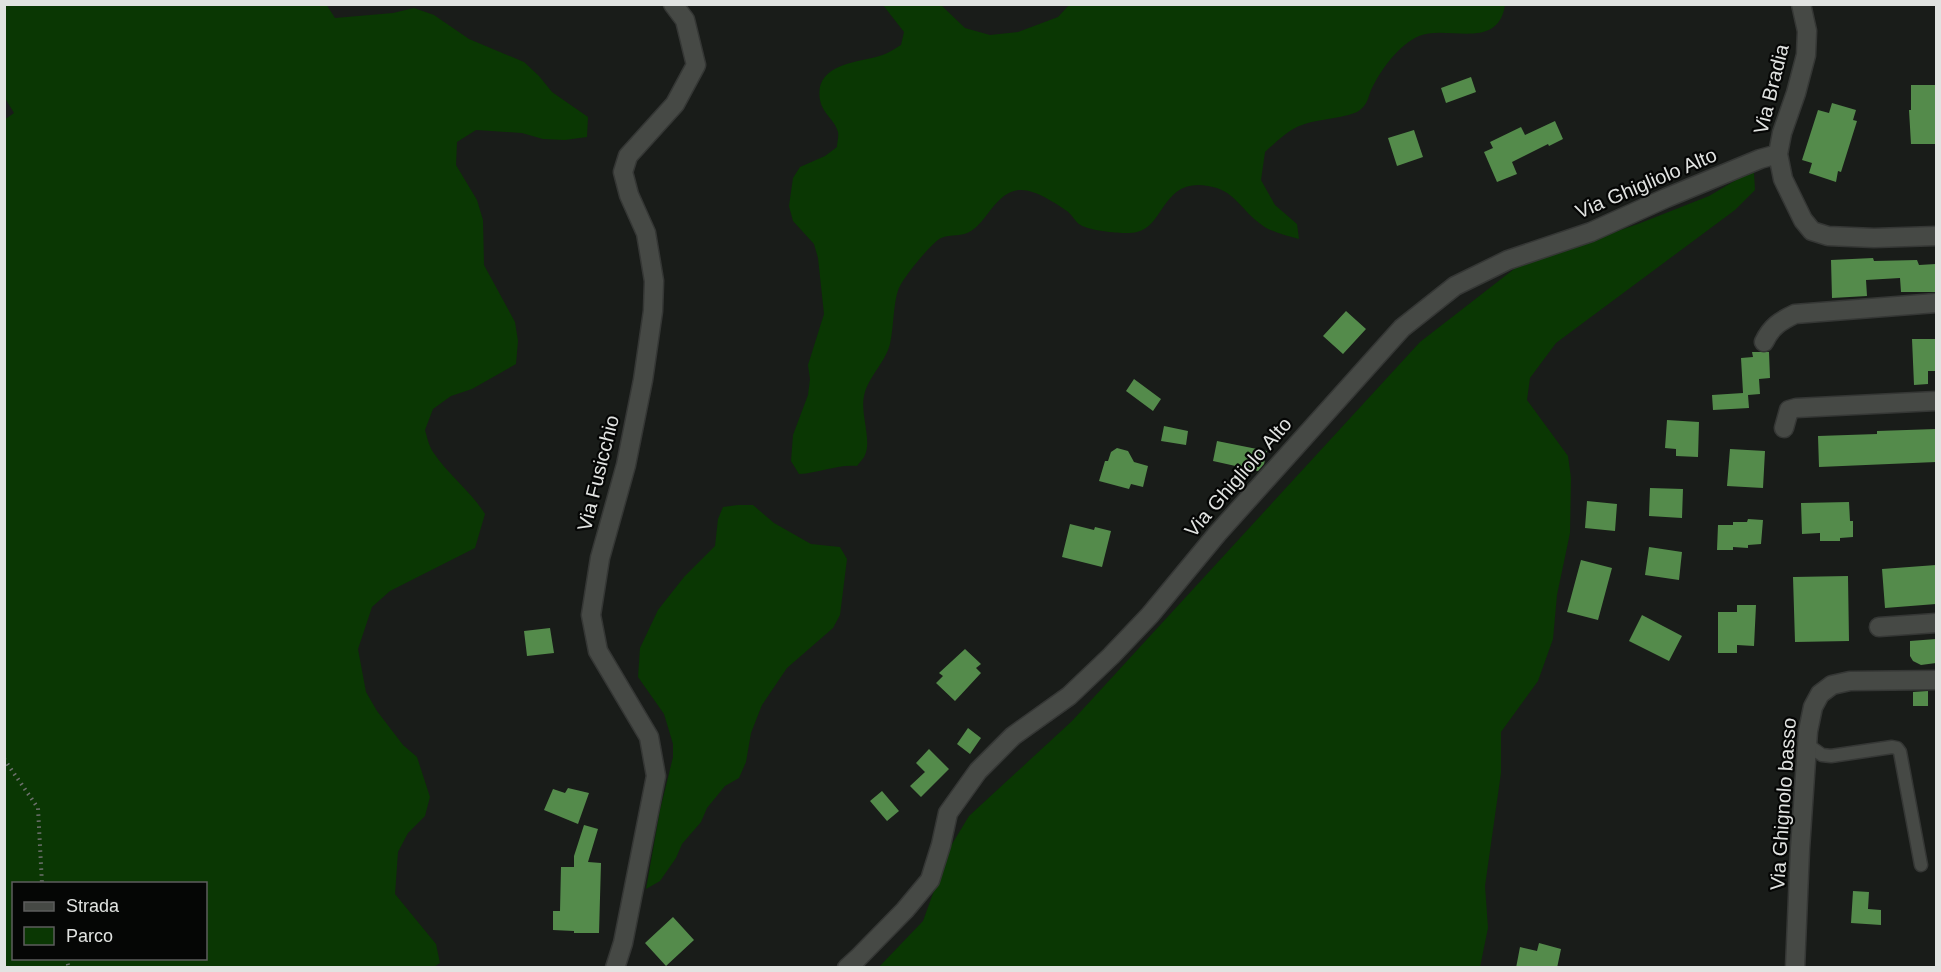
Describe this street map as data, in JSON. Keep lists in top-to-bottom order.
{
  "streets": {
    "street": [
      "Via Bradia",
      "Via Ghigliolo Alto",
      "Via Fusicchio",
      "Via Ghignolo basso"
    ]
  },
  "crossings": [
    ["Via Bradia", "Via Ghigliolo Alto"]
  ],
  "legend": ["Strada", "Parco"]
}
